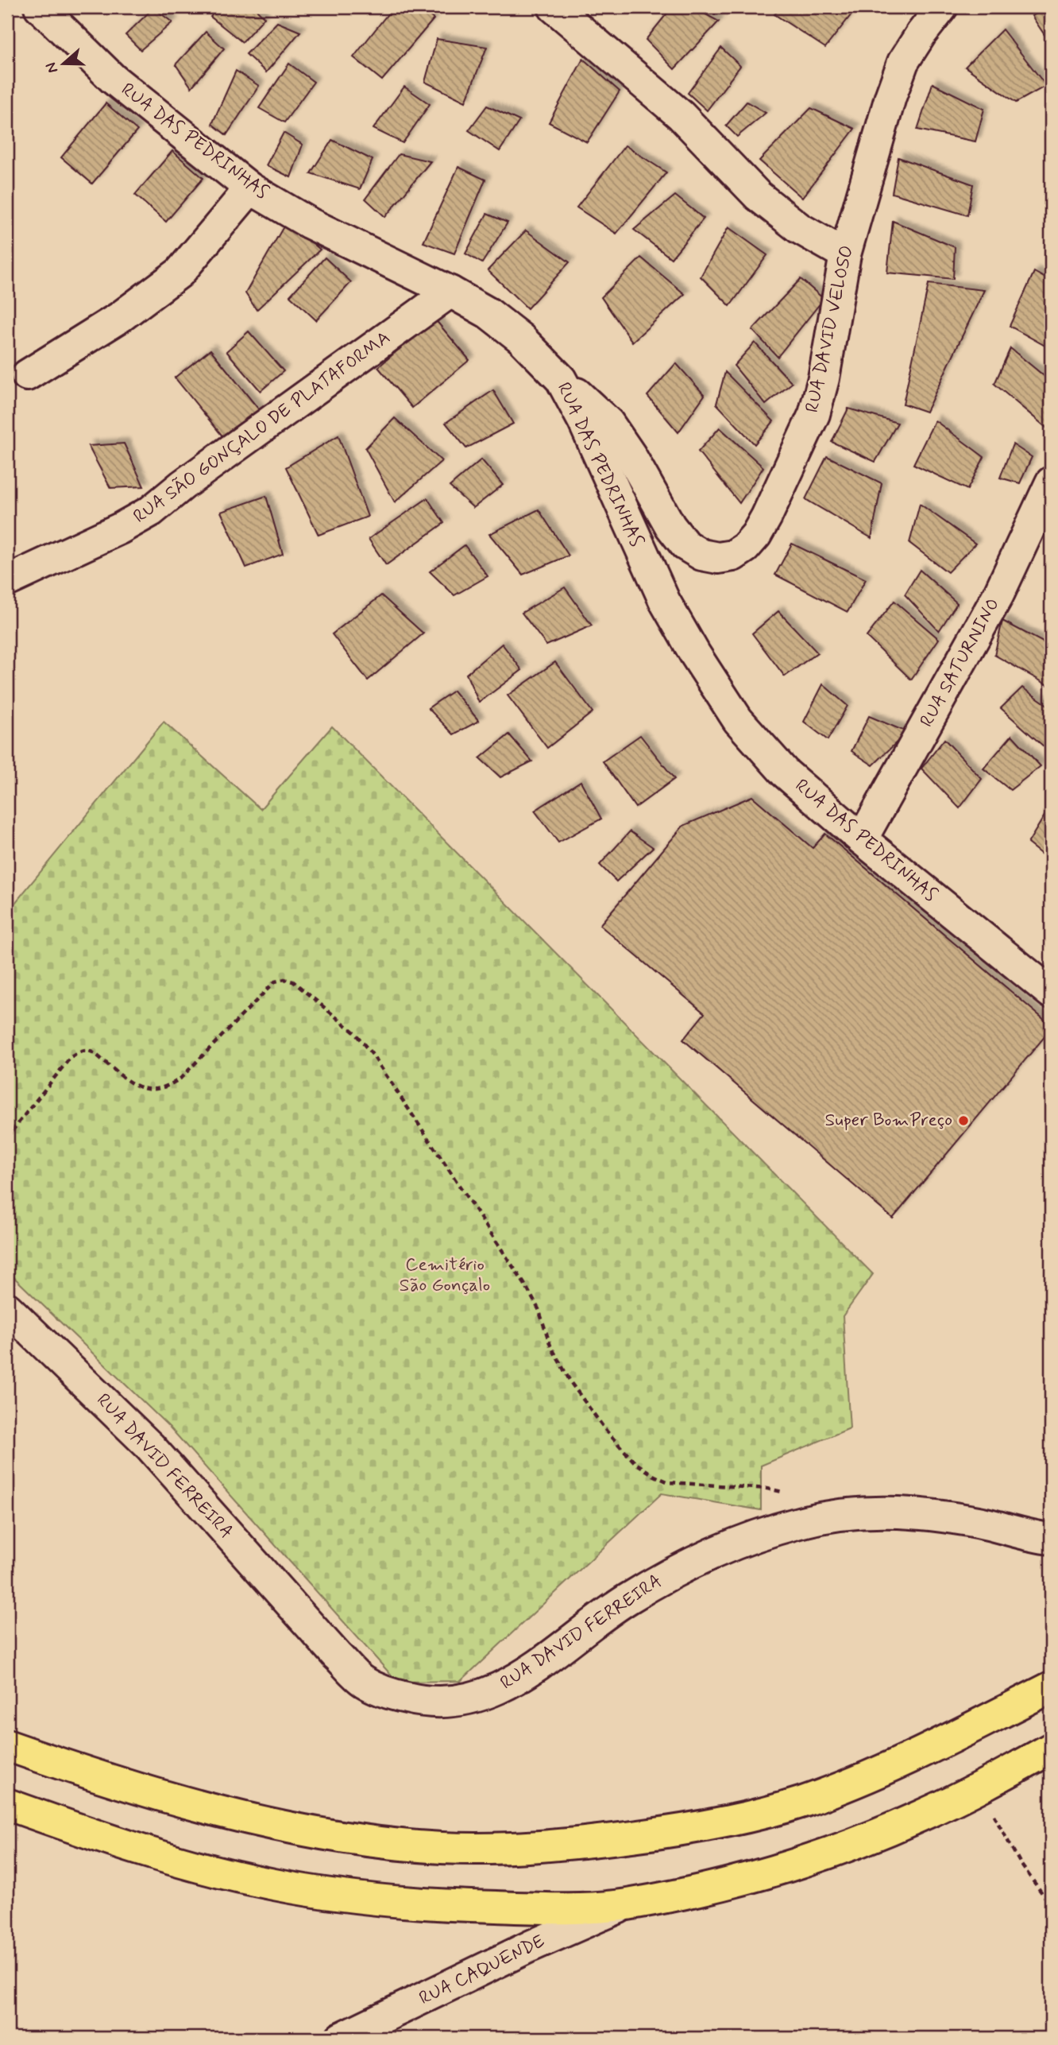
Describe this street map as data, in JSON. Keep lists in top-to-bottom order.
{
  "streets": {
    "street": [
      "RUA DAS PEDRINHAS",
      "RUA DAVID VELOSO",
      "RUA SÃO GONÇALO DE PLATAFORMA",
      "RUA SATURNINO",
      "RUA DAVID FERREIRA",
      "RUA CAQUENDE"
    ]
  },
  "crossings": [
    ["RUA DAS PEDRINHAS", "RUA DAVID VELOSO"],
    ["RUA DAS PEDRINHAS", "RUA SÃO GONÇALO DE PLATAFORMA"],
    ["RUA DAS PEDRINHAS", "RUA SATURNINO"]
  ],
  "parks": ["Cemitério São Gonçalo"],
  "places": ["Super BomPreço"],
  "north": "left"
}
